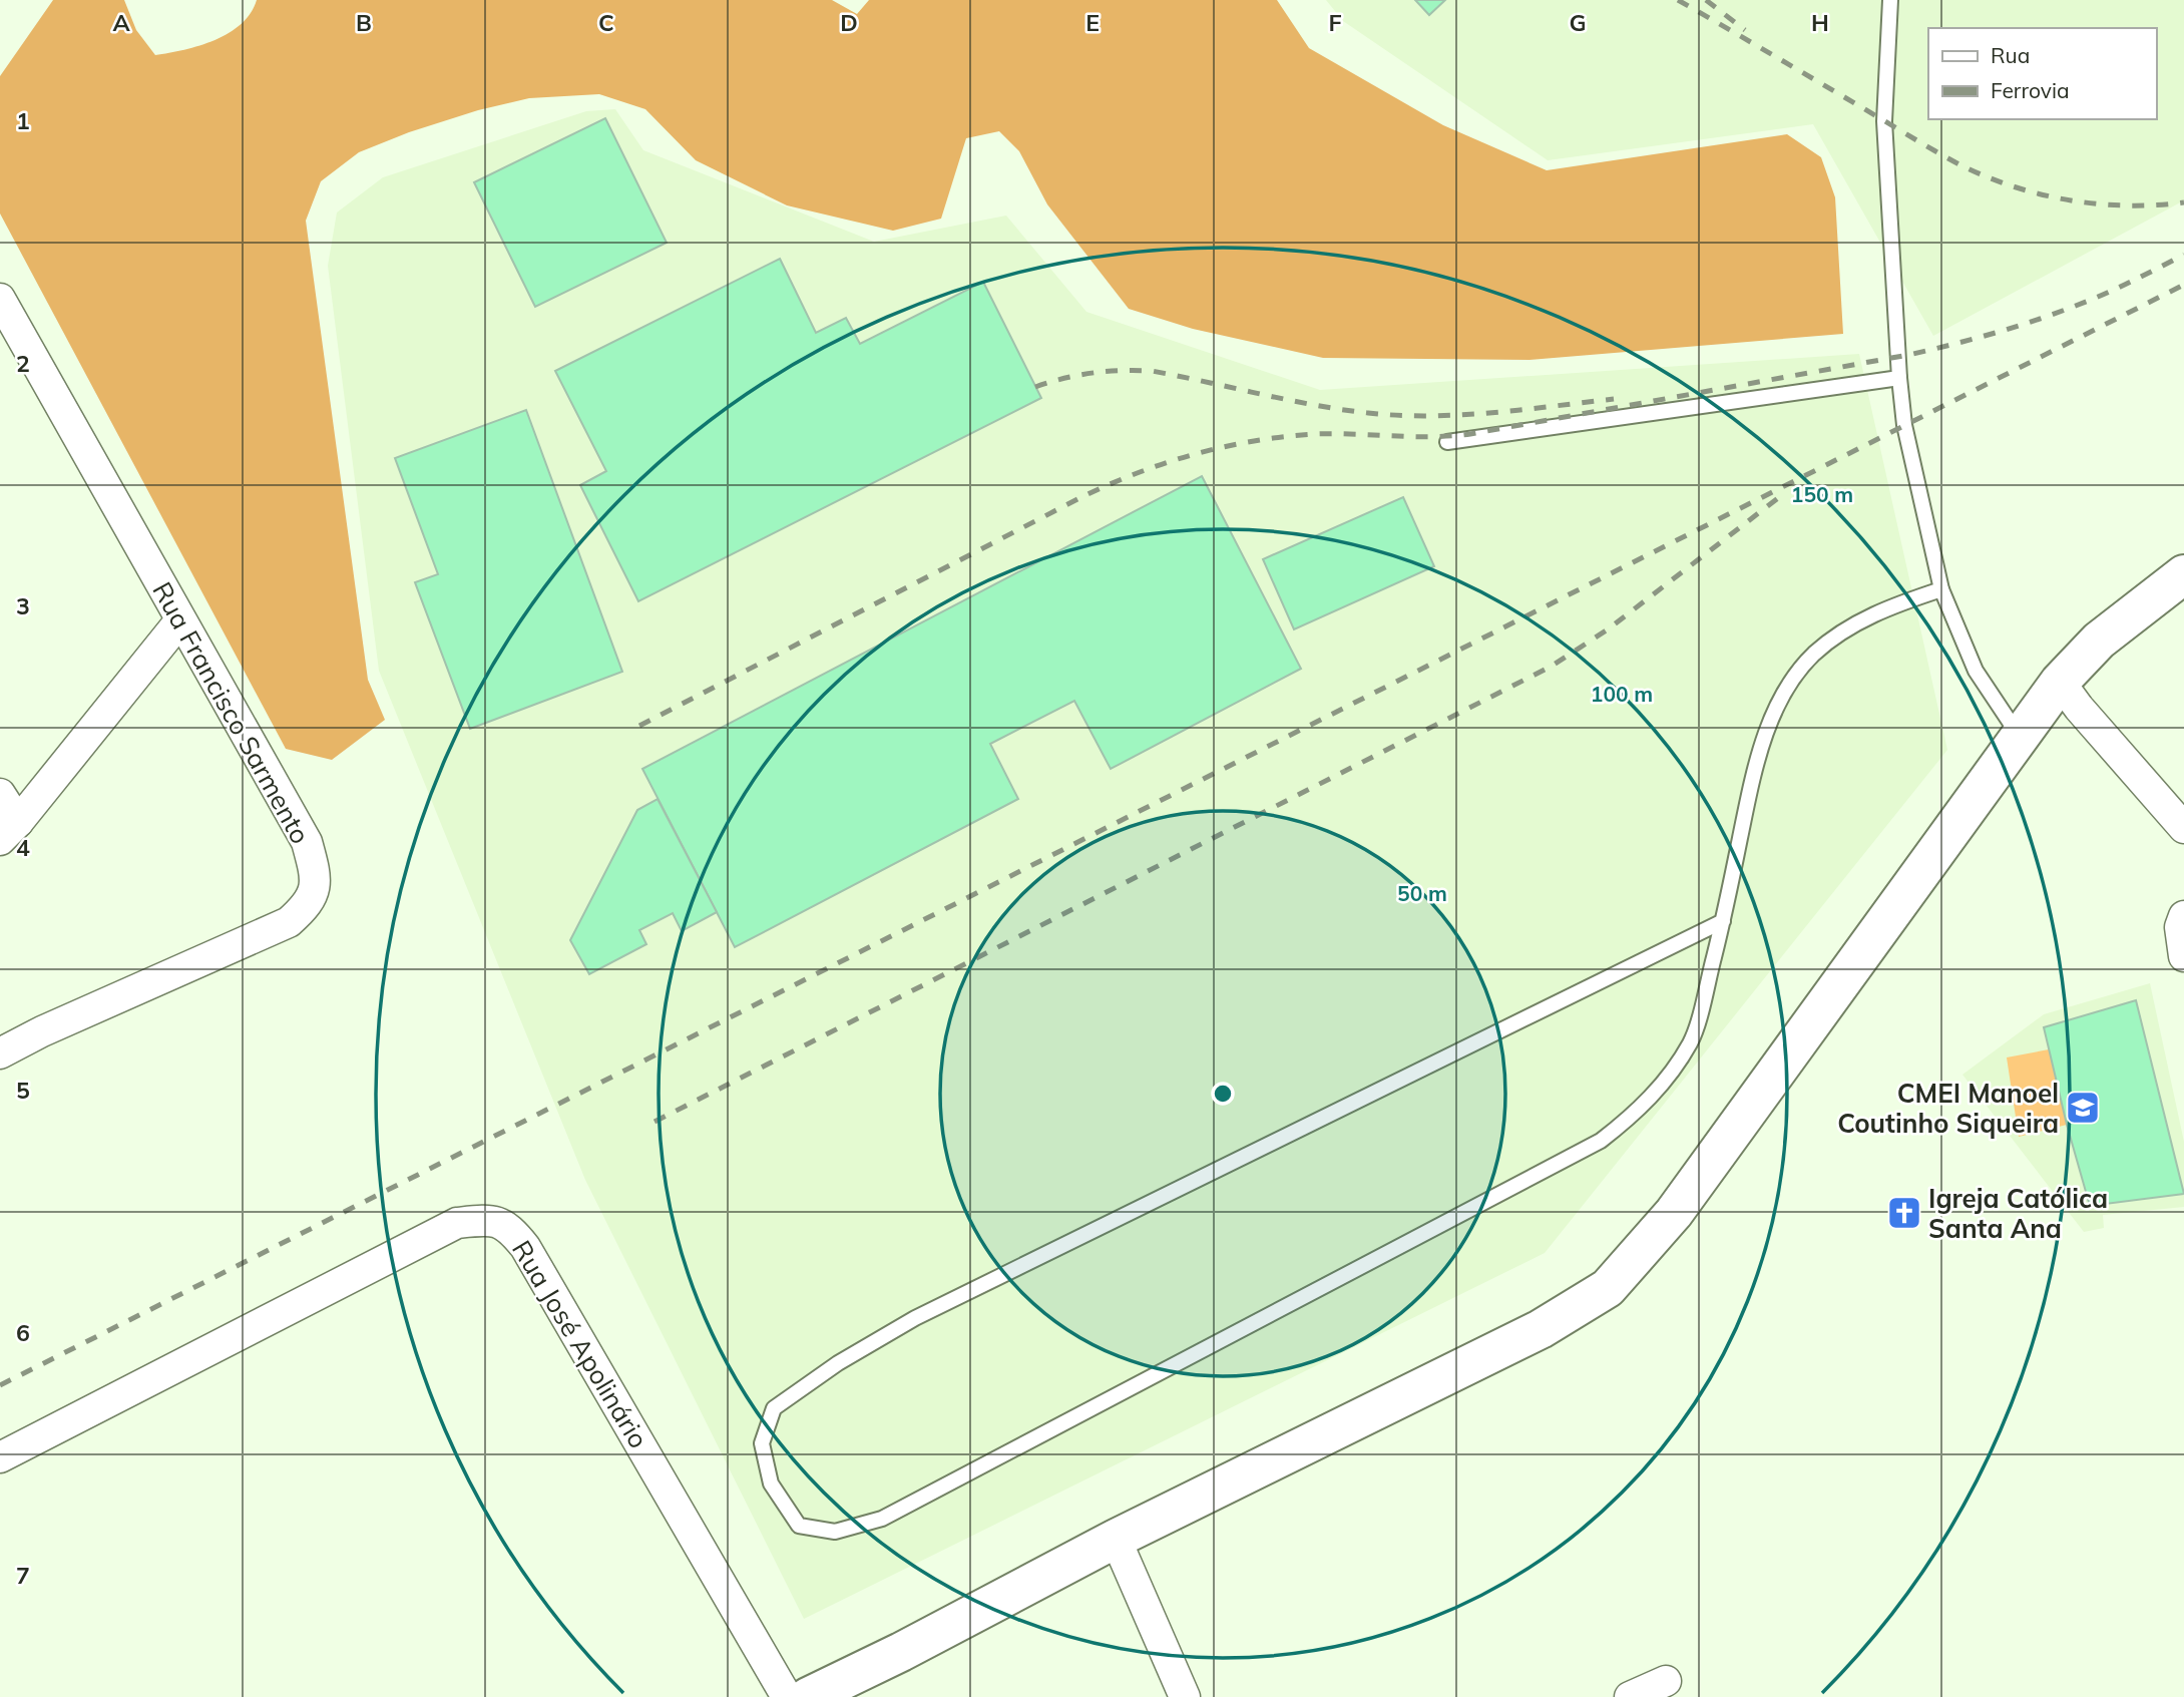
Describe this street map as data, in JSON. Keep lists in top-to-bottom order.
{
  "streets": {
    "street": ["Rua Francisco Sarmento", "Rua José Apolinário"]
  },
  "places": {
    "school or university": ["CMEI Manoel Coutinho Siqueira"],
    "church": ["Igreja Católica Santa Ana"]
  },
  "legend": ["Rua", "Ferrovia"],
  "grid": {
    "columns": [
      "A",
      "B",
      "C",
      "D",
      "E",
      "F",
      "G",
      "H"
    ],
    "rows": [
      "1",
      "2",
      "3",
      "4",
      "5",
      "6",
      "7"
    ]
  },
  "rings": ["150 m", "100 m", "50 m"]
}
